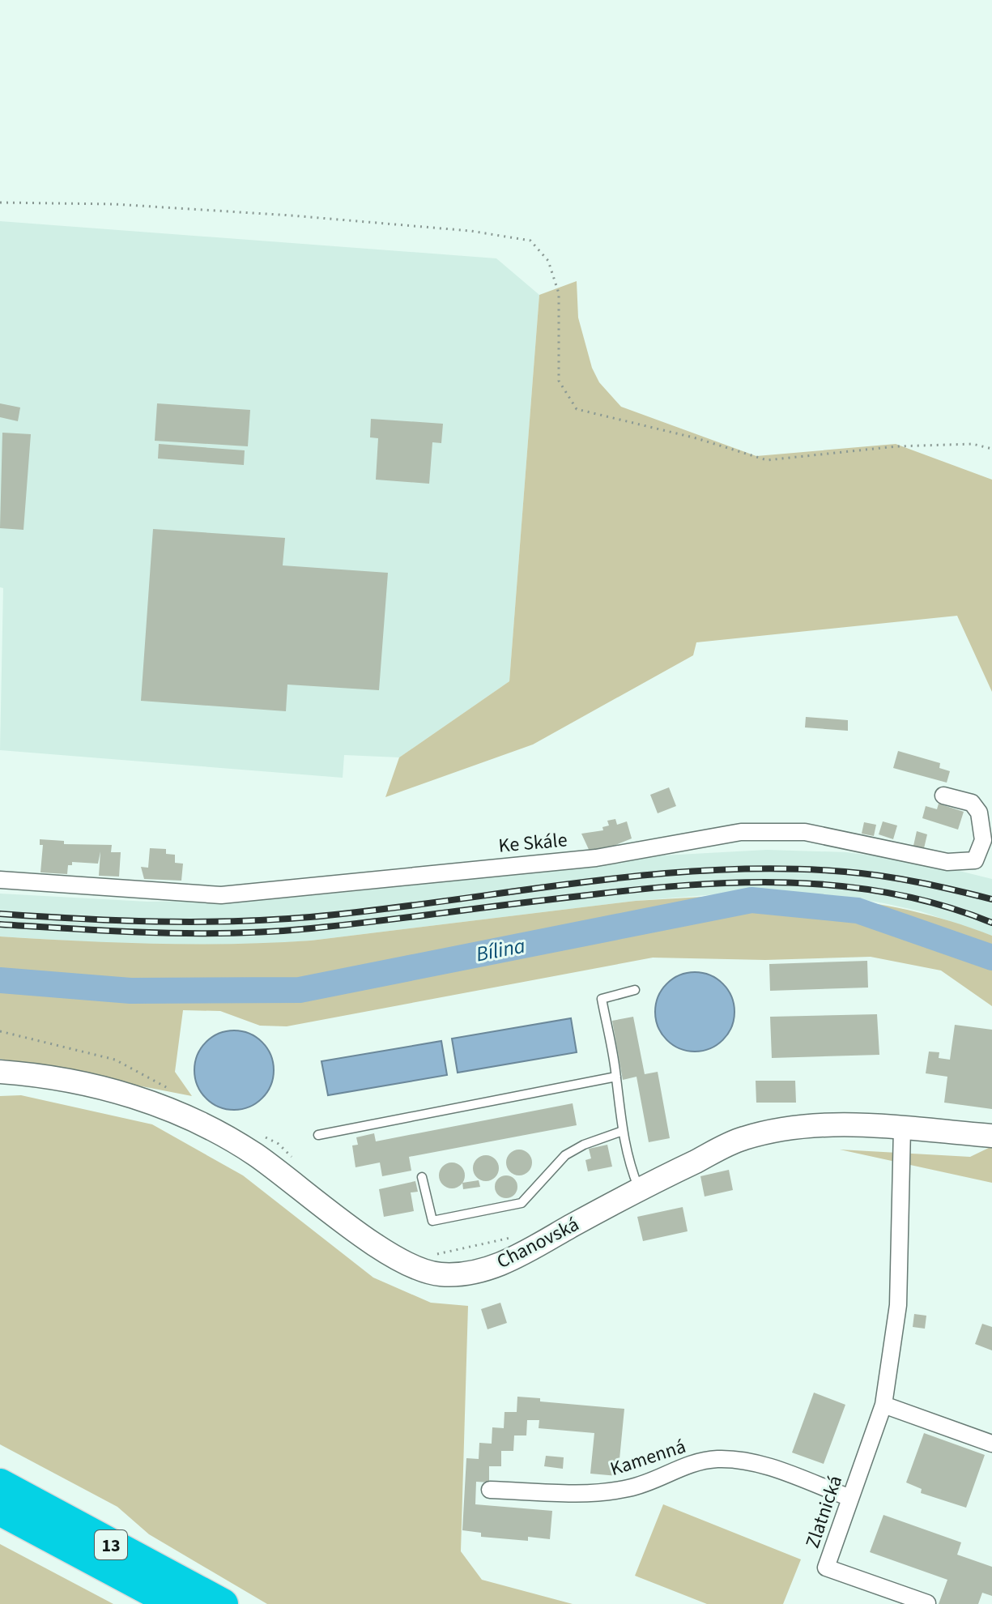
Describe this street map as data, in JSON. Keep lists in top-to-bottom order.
{
  "streets": {
    "highway": ["13"],
    "street": [
      "Ke Skále",
      "Chanovská",
      "Kamenná",
      "Zlatnická"
    ]
  },
  "crossings": [
    ["Chanovská", "Zlatnická"],
    ["Kamenná", "Zlatnická"]
  ],
  "water": ["Bílina"]
}
